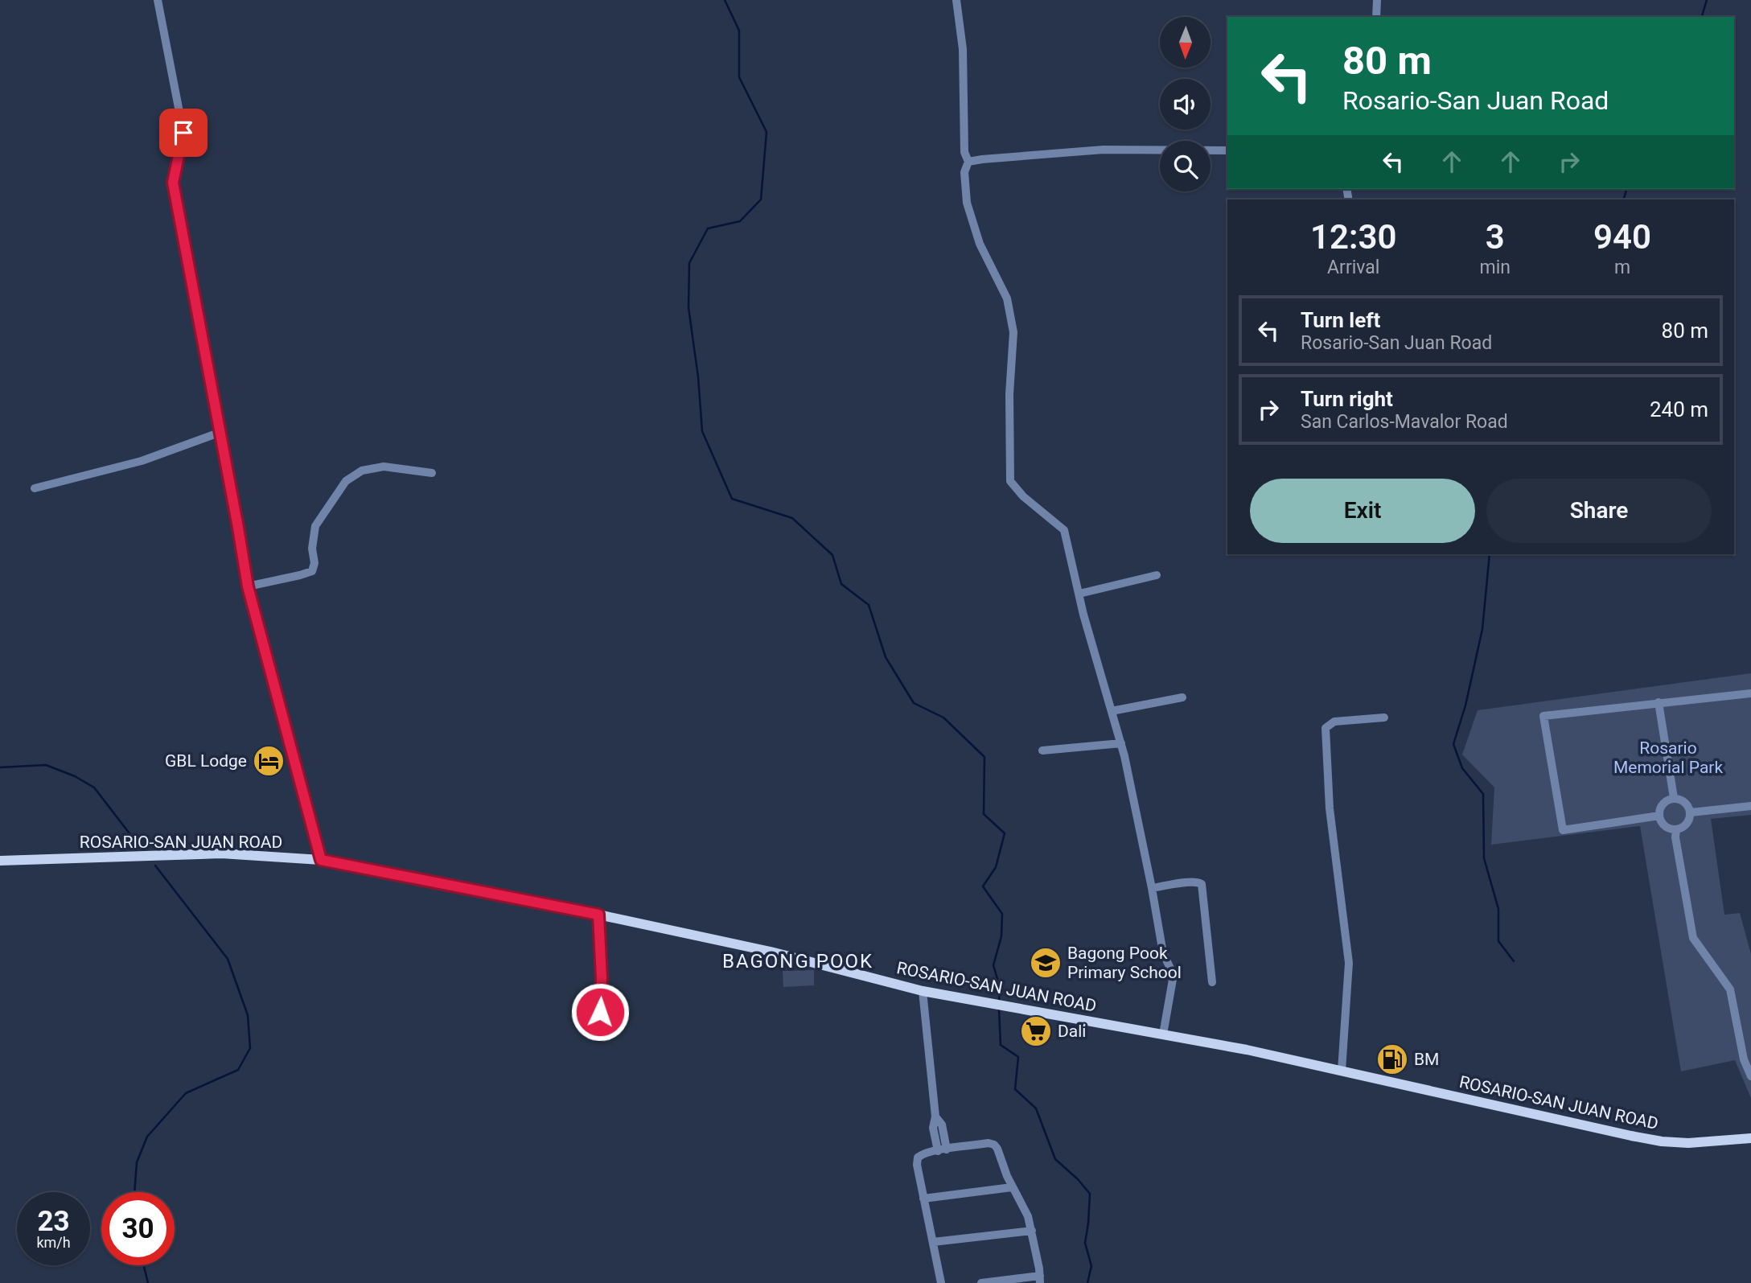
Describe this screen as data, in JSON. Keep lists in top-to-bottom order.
{
  "streets": {
    "main road": ["ROSARIO-SAN JUAN ROAD"]
  },
  "districts": ["BAGONG POOK"],
  "parks": ["Rosario Memorial Park"],
  "places": {
    "hotel": ["GBL Lodge"],
    "school or university": ["Bagong Pook Primary School"],
    "supermarket": ["Dali"],
    "fuel station": ["BM"]
  },
  "north": "bottom",
  "page": {
    "turn": ["80 m", "Rosario-San Juan Road"],
    "eta": [
      "12:30",
      "Arrival",
      "3",
      "min",
      "940",
      "m"
    ],
    "list": [
      {
        "name": "Turn left",
        "note": "Rosario-San Juan Road",
        "value": "80 m"
      },
      {
        "name": "Turn right",
        "note": "San Carlos-Mavalor Road",
        "value": "240 m"
      }
    ],
    "buttons": ["Exit", "Share"],
    "speed": "23 km/h",
    "limit": "30"
  }
}
